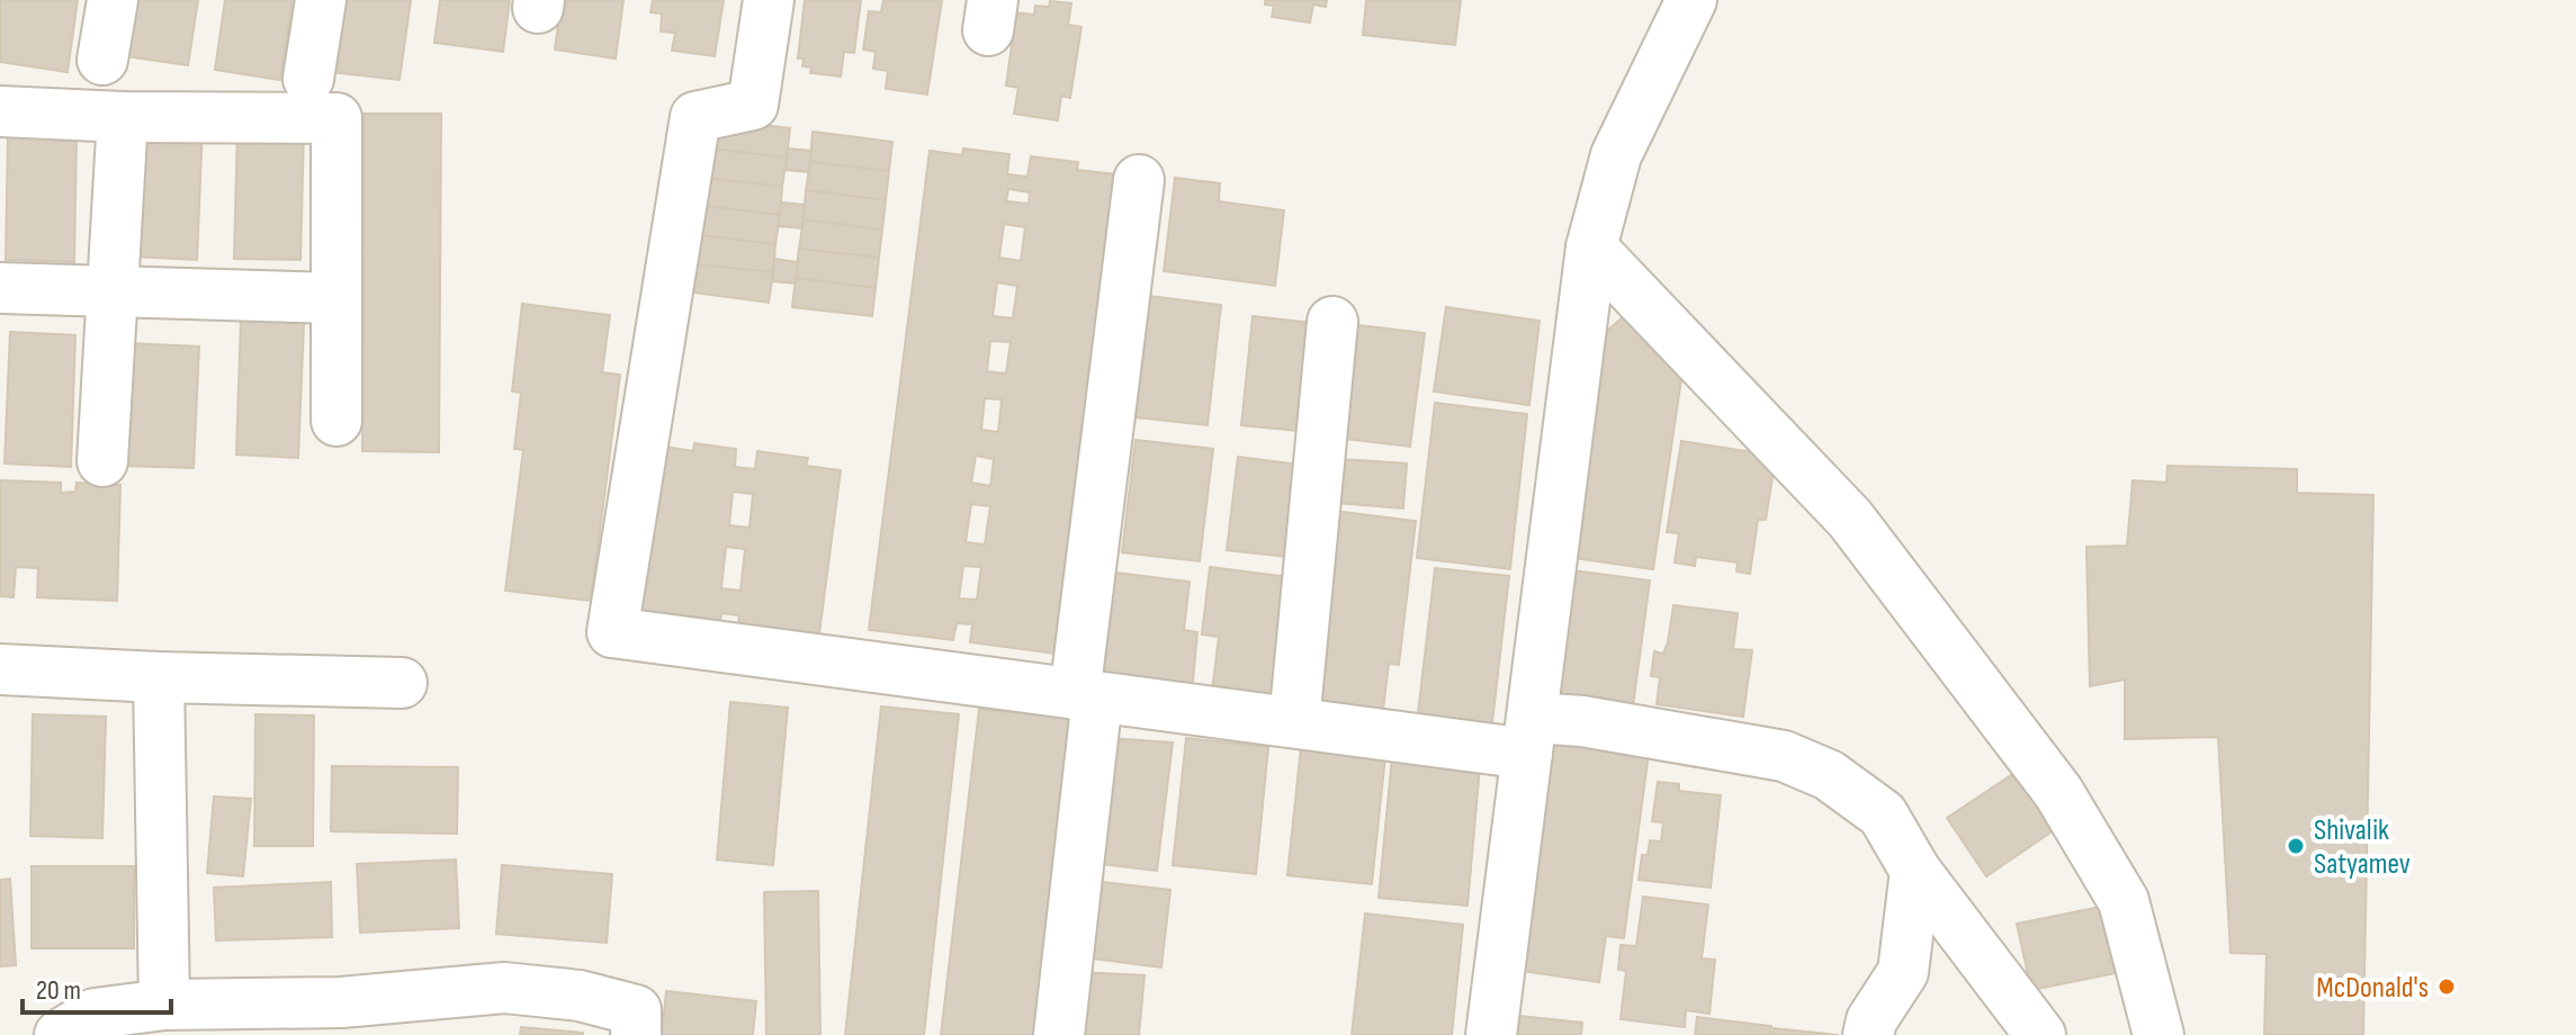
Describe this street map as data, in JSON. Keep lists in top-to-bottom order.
{
  "places": ["Shivalik Satyamev", "McDonald's"],
  "scale_bar": "20 m"
}
